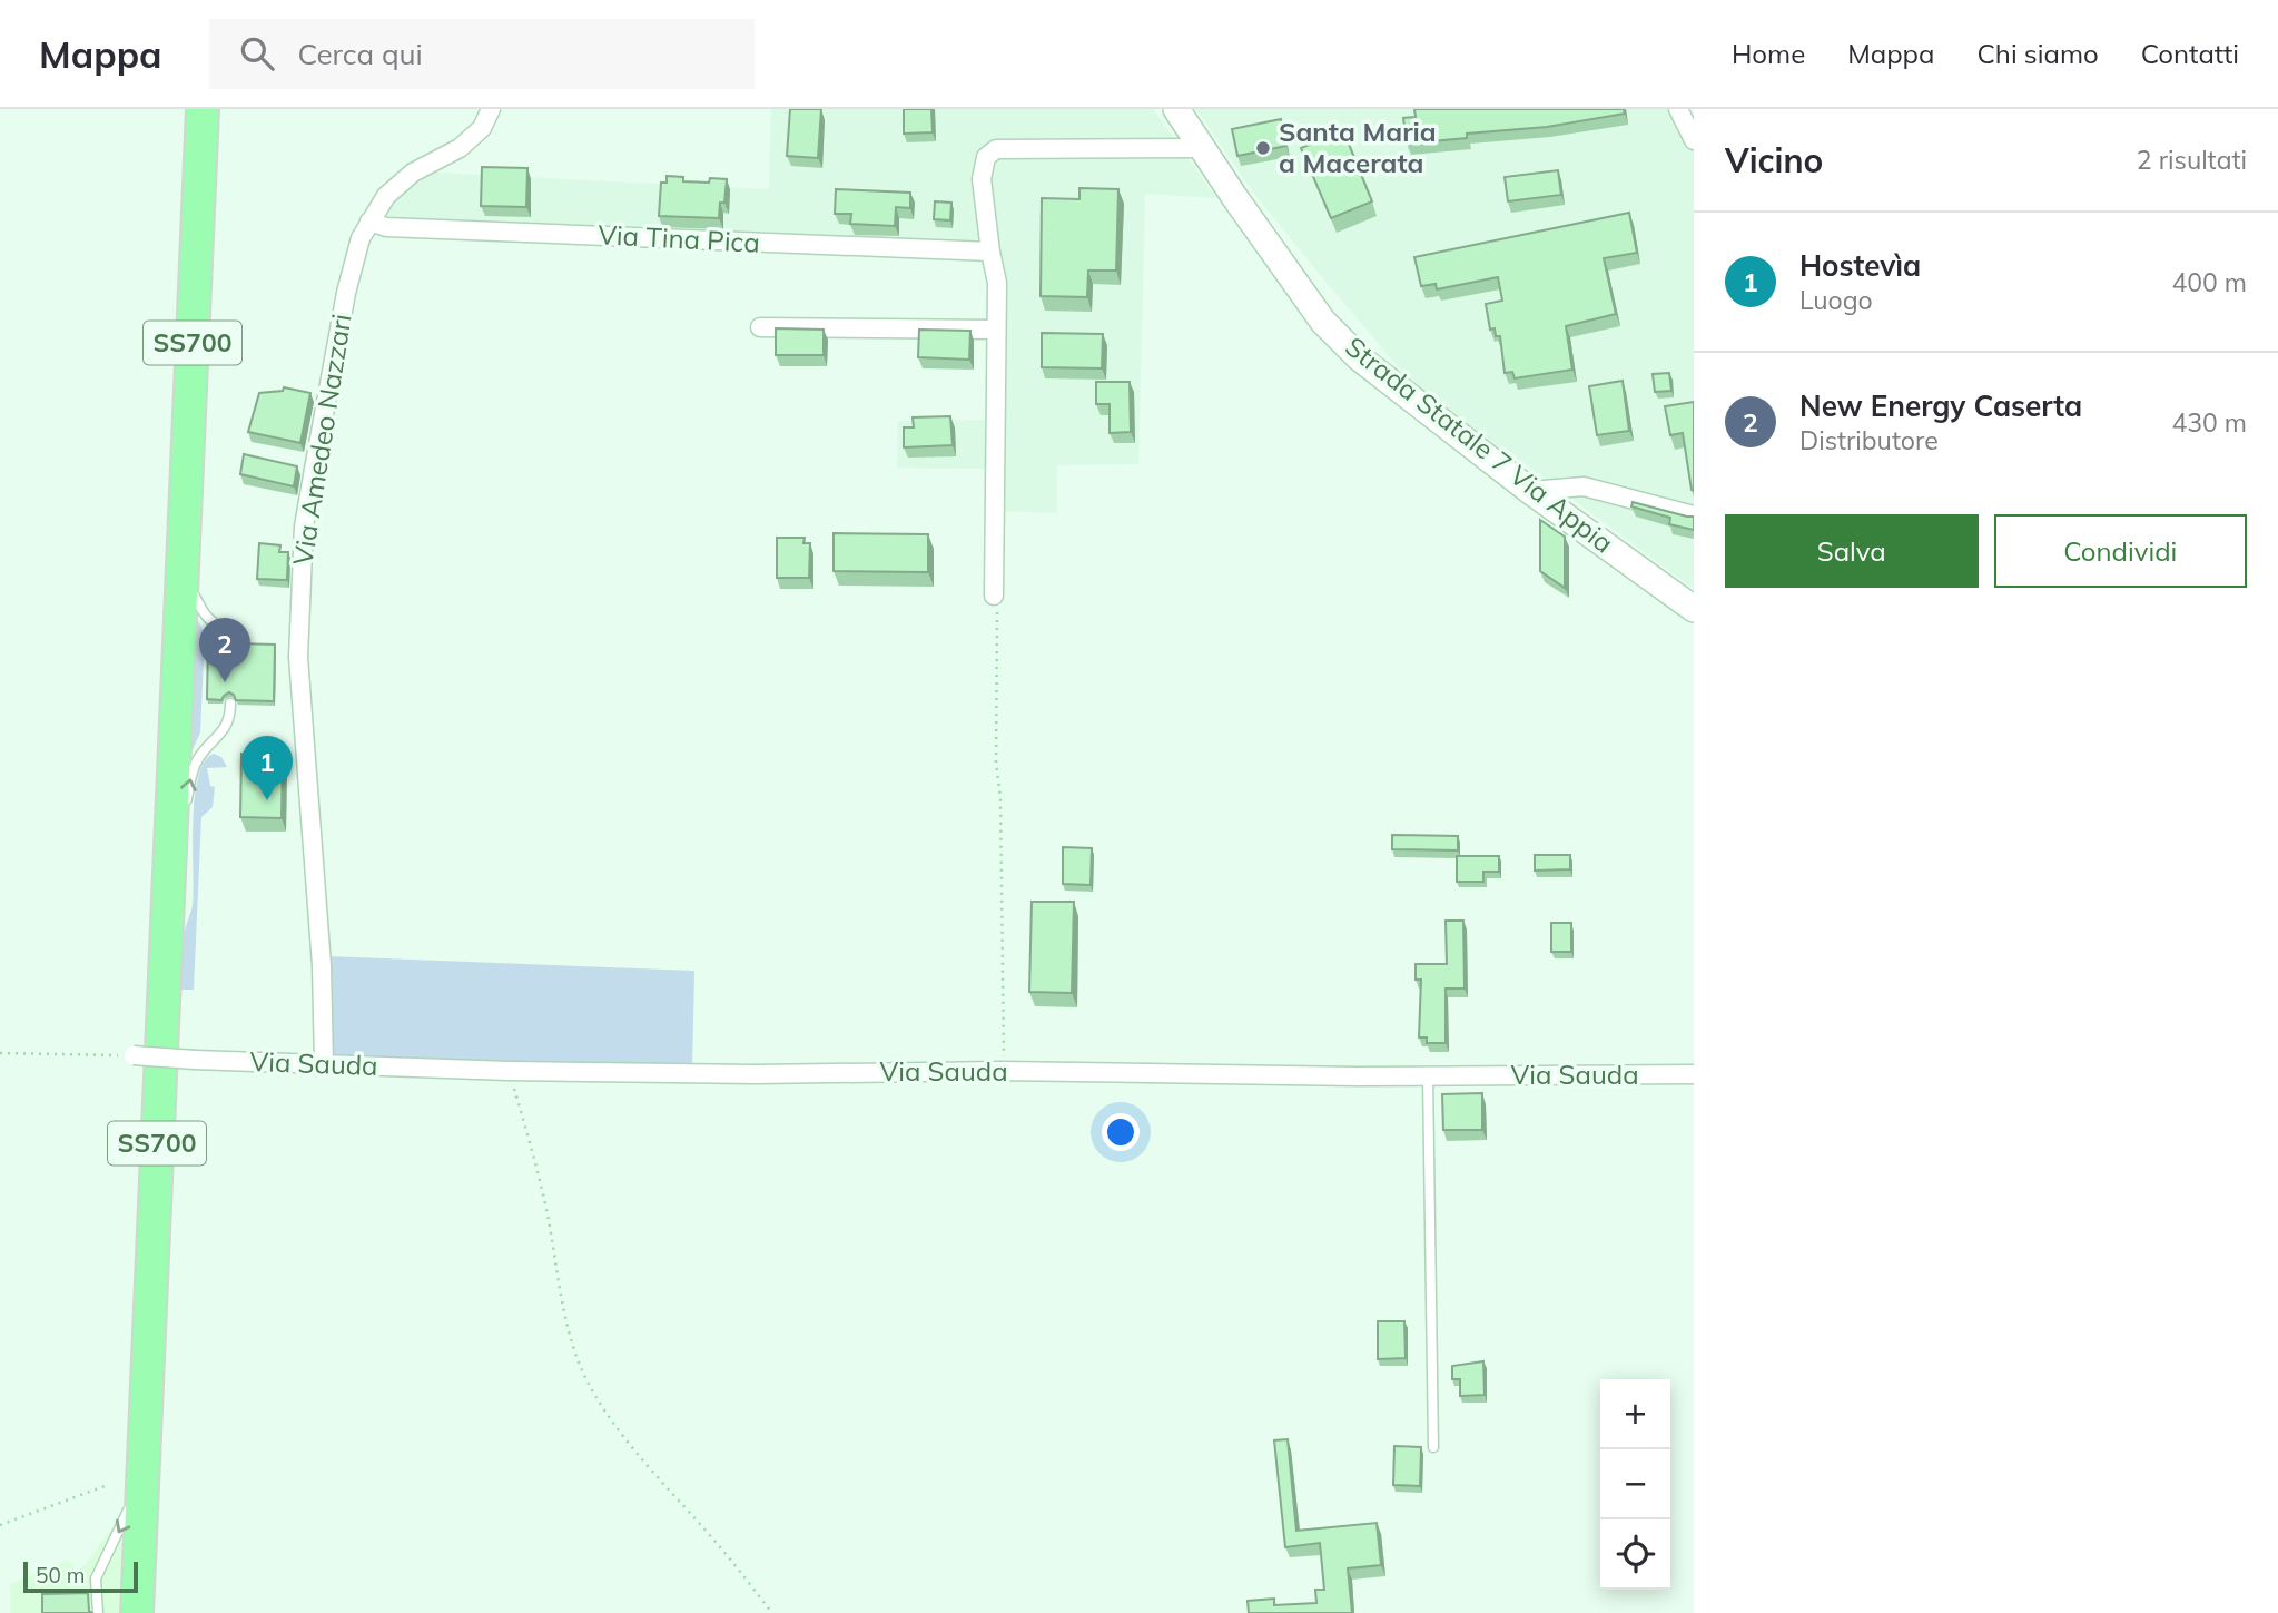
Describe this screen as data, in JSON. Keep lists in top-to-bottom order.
{
  "streets": {
    "highway": ["SS700"],
    "main road": ["Strada Statale 7 Via Appia"],
    "street": ["Via Tina Pica", "Via Amedeo Nazzari", "Via Sauda"]
  },
  "crossings": [
    ["Via Tina Pica", "Via Amedeo Nazzari"],
    ["Via Amedeo Nazzari", "Via Sauda"]
  ],
  "places": ["Santa Maria a Macerata"],
  "scale_bar": "50 m",
  "page": {
    "header": "Mappa",
    "search": "Cerca qui",
    "nav": [
      "Home",
      "Mappa",
      "Chi siamo",
      "Contatti"
    ],
    "heading": ["Vicino", "2 risultati"],
    "list": [
      {
        "mark": "1",
        "name": "Hostevìa",
        "note": "Luogo",
        "value": "400 m"
      },
      {
        "mark": "2",
        "name": "New Energy Caserta",
        "note": "Distributore",
        "value": "430 m"
      }
    ],
    "buttons": ["Salva", "Condividi"],
    "pins": ["2", "1"],
    "map_buttons": ["+", "−"],
    "scale": "50 m"
  }
}
